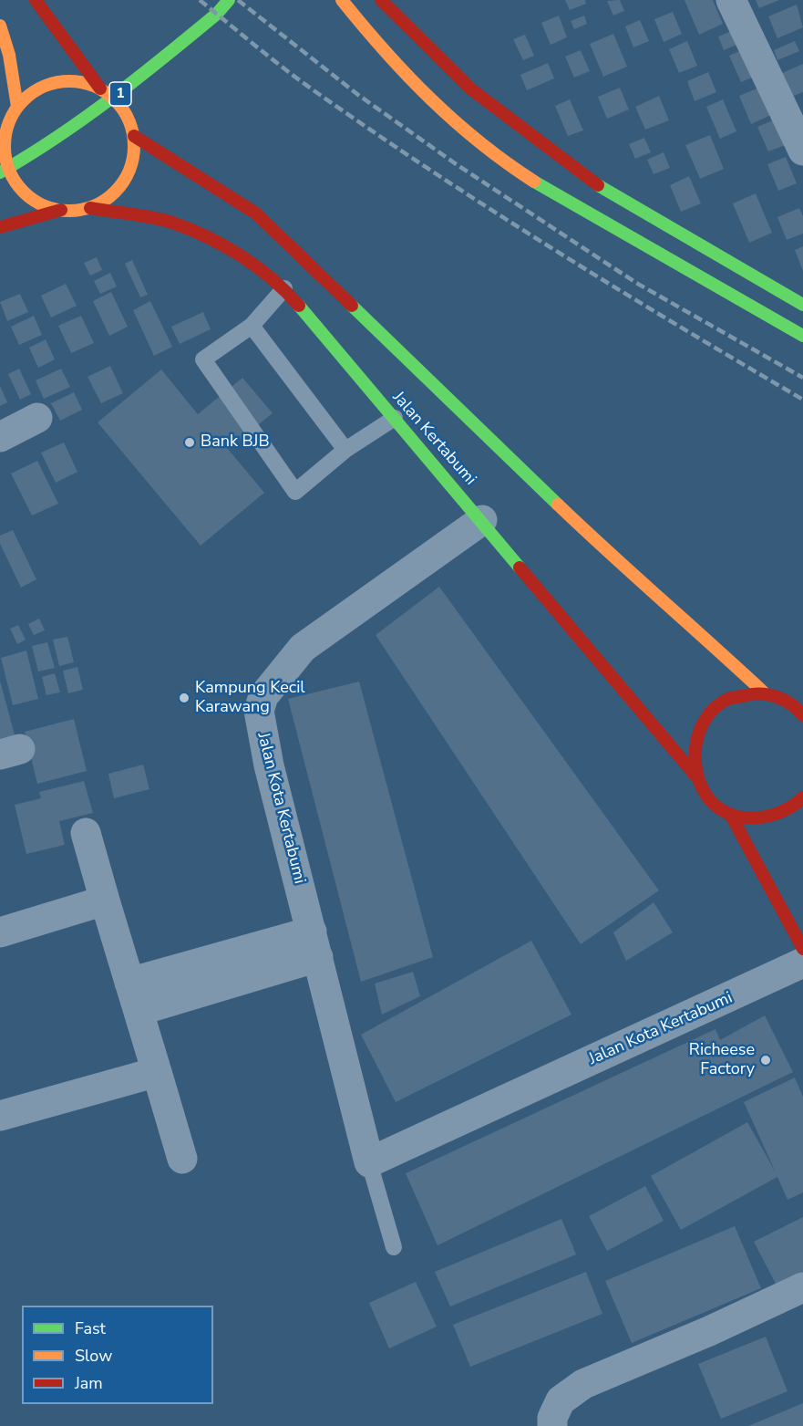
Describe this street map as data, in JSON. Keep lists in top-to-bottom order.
{
  "streets": {
    "main road": ["1", "Jalan Kertabumi"],
    "street": ["Jalan Kota Kertabumi"]
  },
  "crossings": [
    ["Jalan Kertabumi", "Jalan Kota Kertabumi"]
  ],
  "places": ["Bank BJB", "Kampung Kecil Karawang", "Richeese Factory"],
  "legend": ["Fast", "Slow", "Jam"]
}
